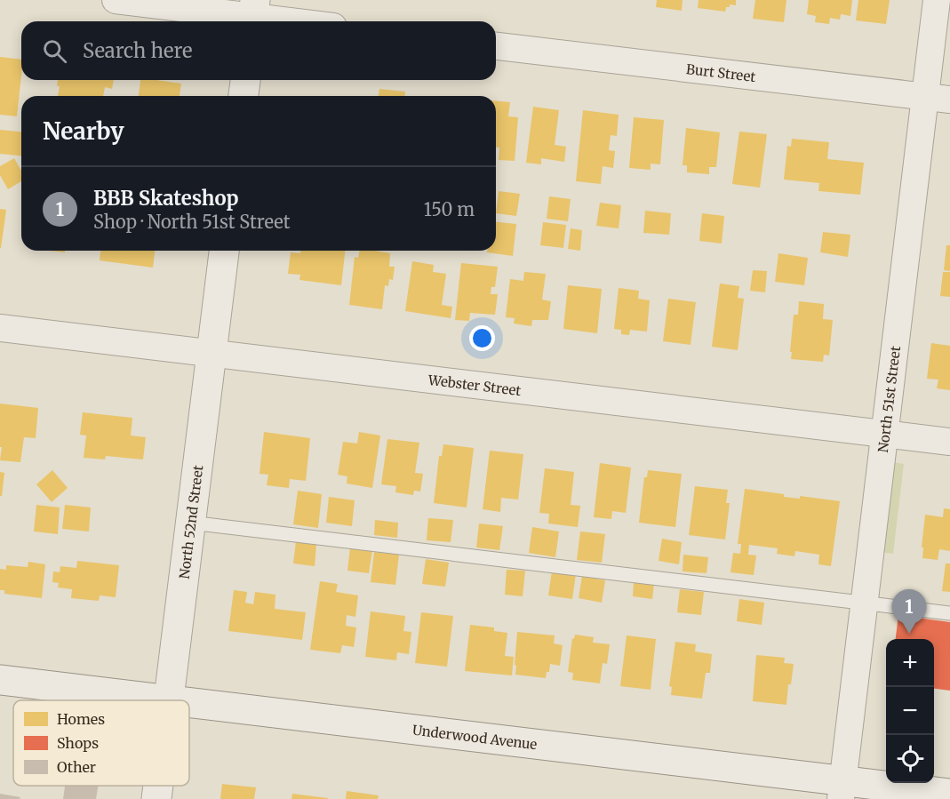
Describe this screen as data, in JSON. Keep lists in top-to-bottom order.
{
  "streets": {
    "main road": ["North 52nd Street", "Underwood Avenue"],
    "street": ["Burt Street", "Webster Street", "North 51st Street"]
  },
  "crossings": [
    ["Burt Street", "North 51st Street"],
    ["Webster Street", "North 51st Street"],
    ["Webster Street", "North 52nd Street"],
    ["North 51st Street", "Underwood Avenue"],
    ["North 52nd Street", "Underwood Avenue"]
  ],
  "legend": ["Homes", "Shops", "Other"],
  "page": {
    "search": "Search here",
    "heading": "Nearby",
    "list": [
      {
        "mark": "1",
        "name": "BBB Skateshop",
        "note": "Shop · North 51st Street",
        "value": "150 m"
      }
    ],
    "pins": "1",
    "map_buttons": ["+", "−"]
  }
}
